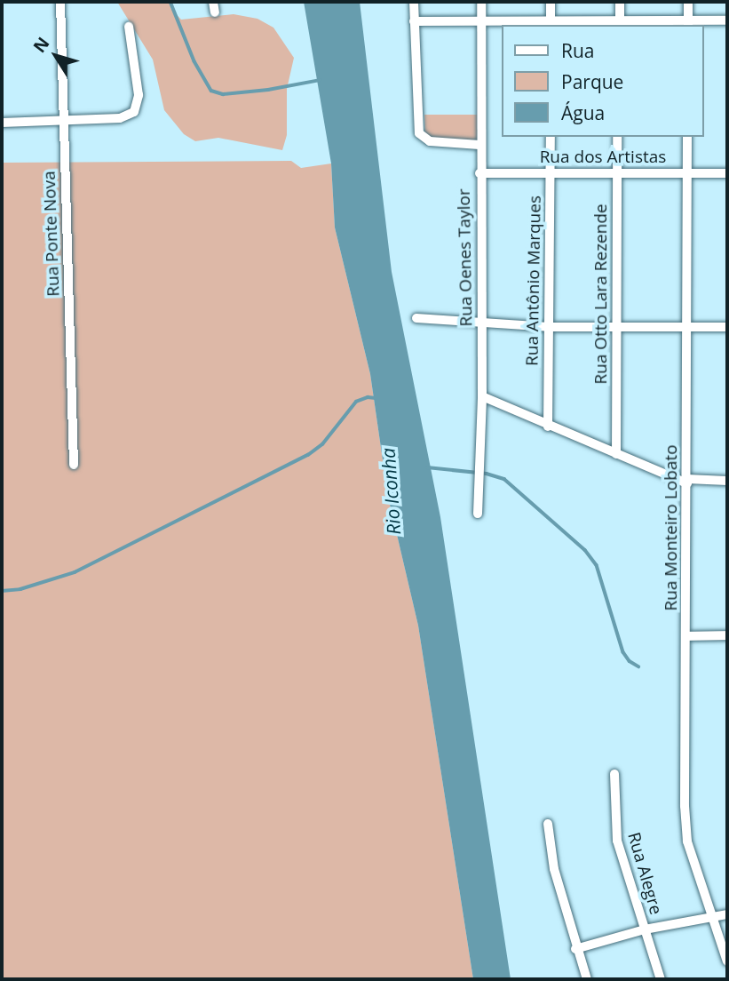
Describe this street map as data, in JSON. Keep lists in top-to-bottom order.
{
  "streets": {
    "street": [
      "Rua dos Artistas",
      "Rua Ponte Nova",
      "Rua Oenes Taylor",
      "Rua Antônio Marques",
      "Rua Otto Lara Rezende",
      "Rua Monteiro Lobato",
      "Rua Alegre"
    ]
  },
  "crossings": [
    ["Rua dos Artistas", "Rua Oenes Taylor"],
    ["Rua dos Artistas", "Rua Antônio Marques"],
    ["Rua dos Artistas", "Rua Otto Lara Rezende"],
    ["Rua dos Artistas", "Rua Monteiro Lobato"]
  ],
  "water": ["Rio Iconha"],
  "legend": ["Rua", "Parque", "Água"],
  "north": "top left"
}
